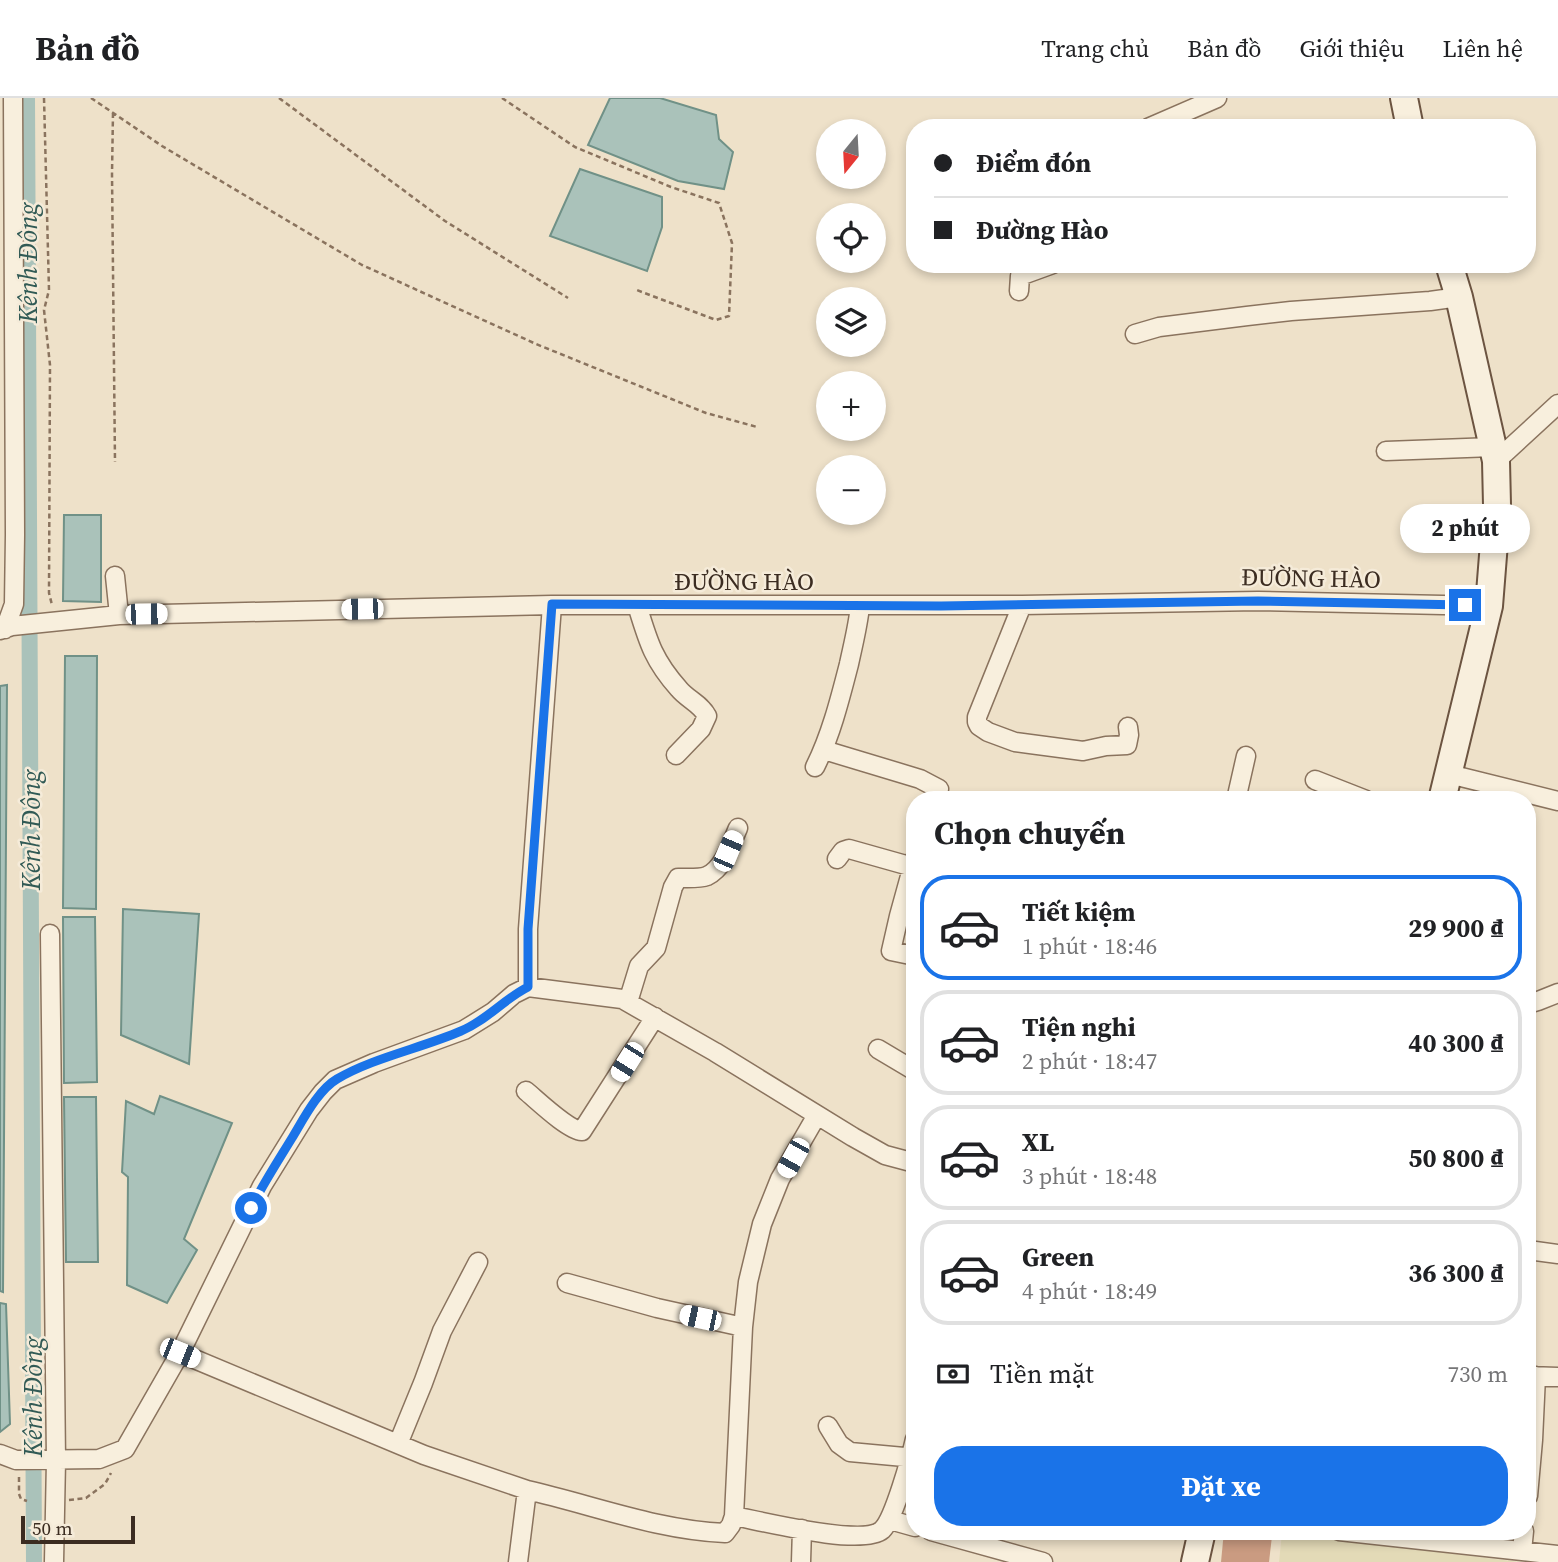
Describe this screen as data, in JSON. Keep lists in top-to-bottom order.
{
  "streets": {
    "street": ["ĐƯỜNG HÀO"]
  },
  "water": ["Kênh Đông"],
  "scale_bar": "50 m",
  "north": "bottom",
  "page": {
    "header": "Bản đồ",
    "nav": [
      "Trang chủ",
      "Bản đồ",
      "Giới thiệu",
      "Liên hệ"
    ],
    "map_buttons": ["+", "−"],
    "banner": ["Điểm đón", "Đường Hào"],
    "bubble": "2 phút",
    "heading": "Chọn chuyến",
    "list": [
      {
        "name": "Tiết kiệm",
        "note": "1 phút · 18:46",
        "value": "29 900 ₫"
      },
      {
        "name": "Tiện nghi",
        "note": "2 phút · 18:47",
        "value": "40 300 ₫"
      },
      {
        "name": "XL",
        "note": "3 phút · 18:48",
        "value": "50 800 ₫"
      },
      {
        "name": "Green",
        "note": "4 phút · 18:49",
        "value": "36 300 ₫"
      }
    ],
    "pay": ["Tiền mặt", "730 m"],
    "buttons": "Đặt xe",
    "scale": "50 m"
  }
}
